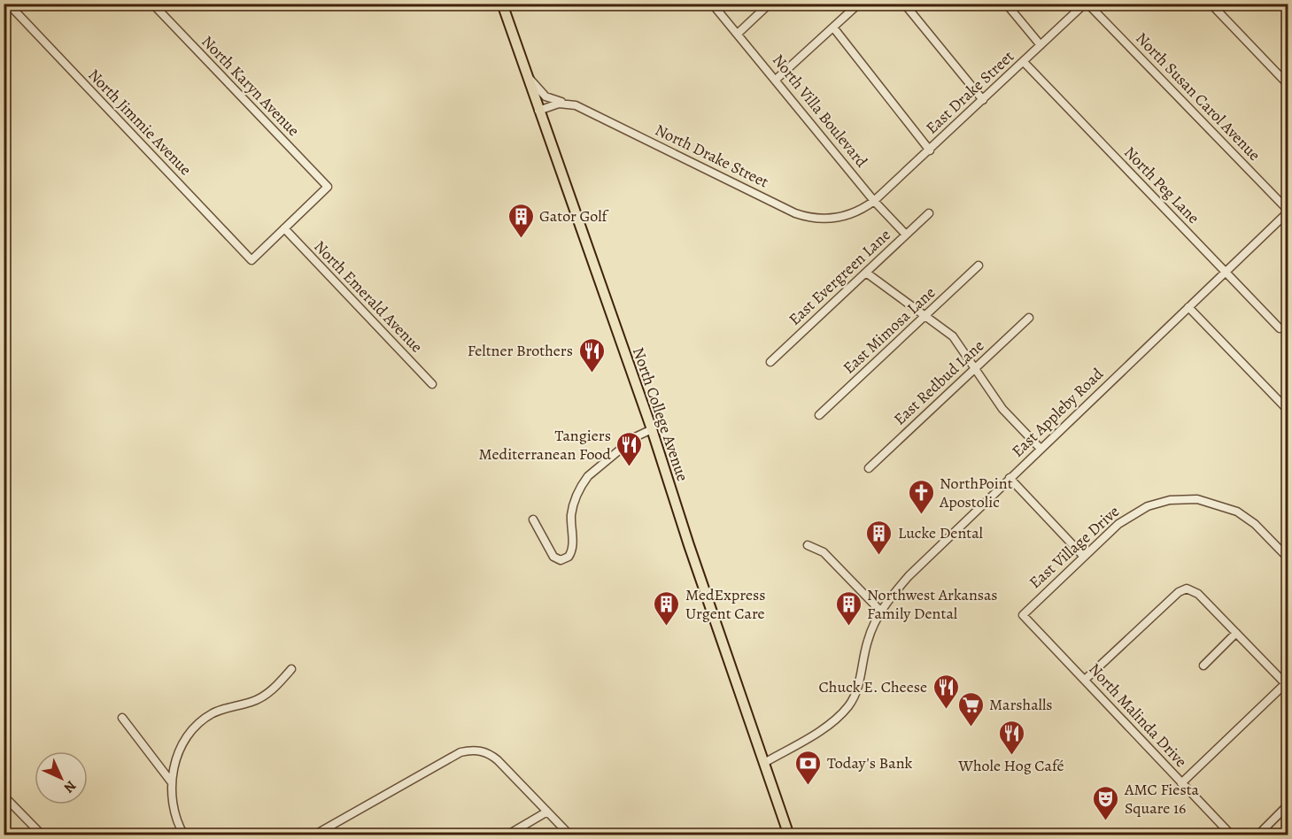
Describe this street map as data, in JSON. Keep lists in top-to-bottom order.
{
  "streets": {
    "main road": ["North College Avenue"],
    "street": [
      "North Karyn Avenue",
      "East Drake Street",
      "North Susan Carol Avenue",
      "North Villa Boulevard",
      "North Jimmie Avenue",
      "North Drake Street",
      "North Peg Lane",
      "East Evergreen Lane",
      "North Emerald Avenue",
      "East Mimosa Lane",
      "East Redbud Lane",
      "East Appleby Road",
      "East Village Drive",
      "North Malinda Drive"
    ]
  },
  "crossings": [
    ["North Karyn Avenue", "North Jimmie Avenue"],
    ["North Karyn Avenue", "North Emerald Avenue"],
    ["East Drake Street", "North Susan Carol Avenue"],
    ["East Drake Street", "North Villa Boulevard"],
    ["East Drake Street", "North Drake Street"],
    ["East Drake Street", "North Peg Lane"],
    ["North Susan Carol Avenue", "East Appleby Road"],
    ["North Villa Boulevard", "North Drake Street"],
    ["North Villa Boulevard", "East Evergreen Lane"],
    ["North Jimmie Avenue", "North Emerald Avenue"],
    ["North Drake Street", "North College Avenue"],
    ["North Peg Lane", "East Appleby Road"],
    ["East Appleby Road", "North College Avenue"],
    ["East Village Drive", "North Malinda Drive"]
  ],
  "places": {
    "building": [
      "Gator Golf",
      "Lucke Dental",
      "MedExpress Urgent Care",
      "Northwest Arkansas Family Dental"
    ],
    "restaurant": [
      "Feltner Brothers",
      "Tangiers Mediterranean Food",
      "Chuck E. Cheese",
      "Whole Hog Café"
    ],
    "church": ["NorthPoint Apostolic"],
    "supermarket": ["Marshalls"],
    "bank": ["Today's Bank"],
    "theatre": ["AMC Fiesta Square 16"]
  },
  "north": "bottom right"
}
